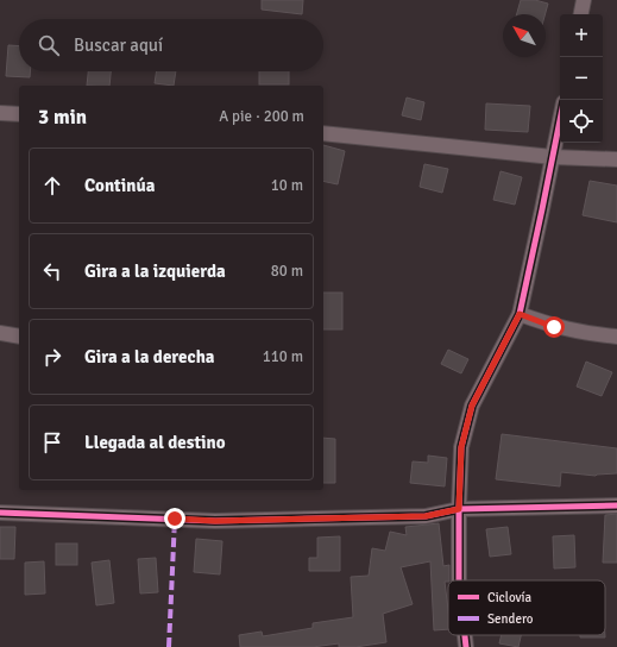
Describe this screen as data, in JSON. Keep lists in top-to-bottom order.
{
  "legend": ["Ciclovía", "Sendero"],
  "north": "top left",
  "page": {
    "map_buttons": ["+", "−"],
    "search": "Buscar aquí",
    "heading": ["3 min", "A pie · 200 m"],
    "list": [
      ["Continúa", "10 m"],
      ["Gira a la izquierda", "80 m"],
      ["Gira a la derecha", "110 m"],
      "Llegada al destino"
    ]
  }
}
